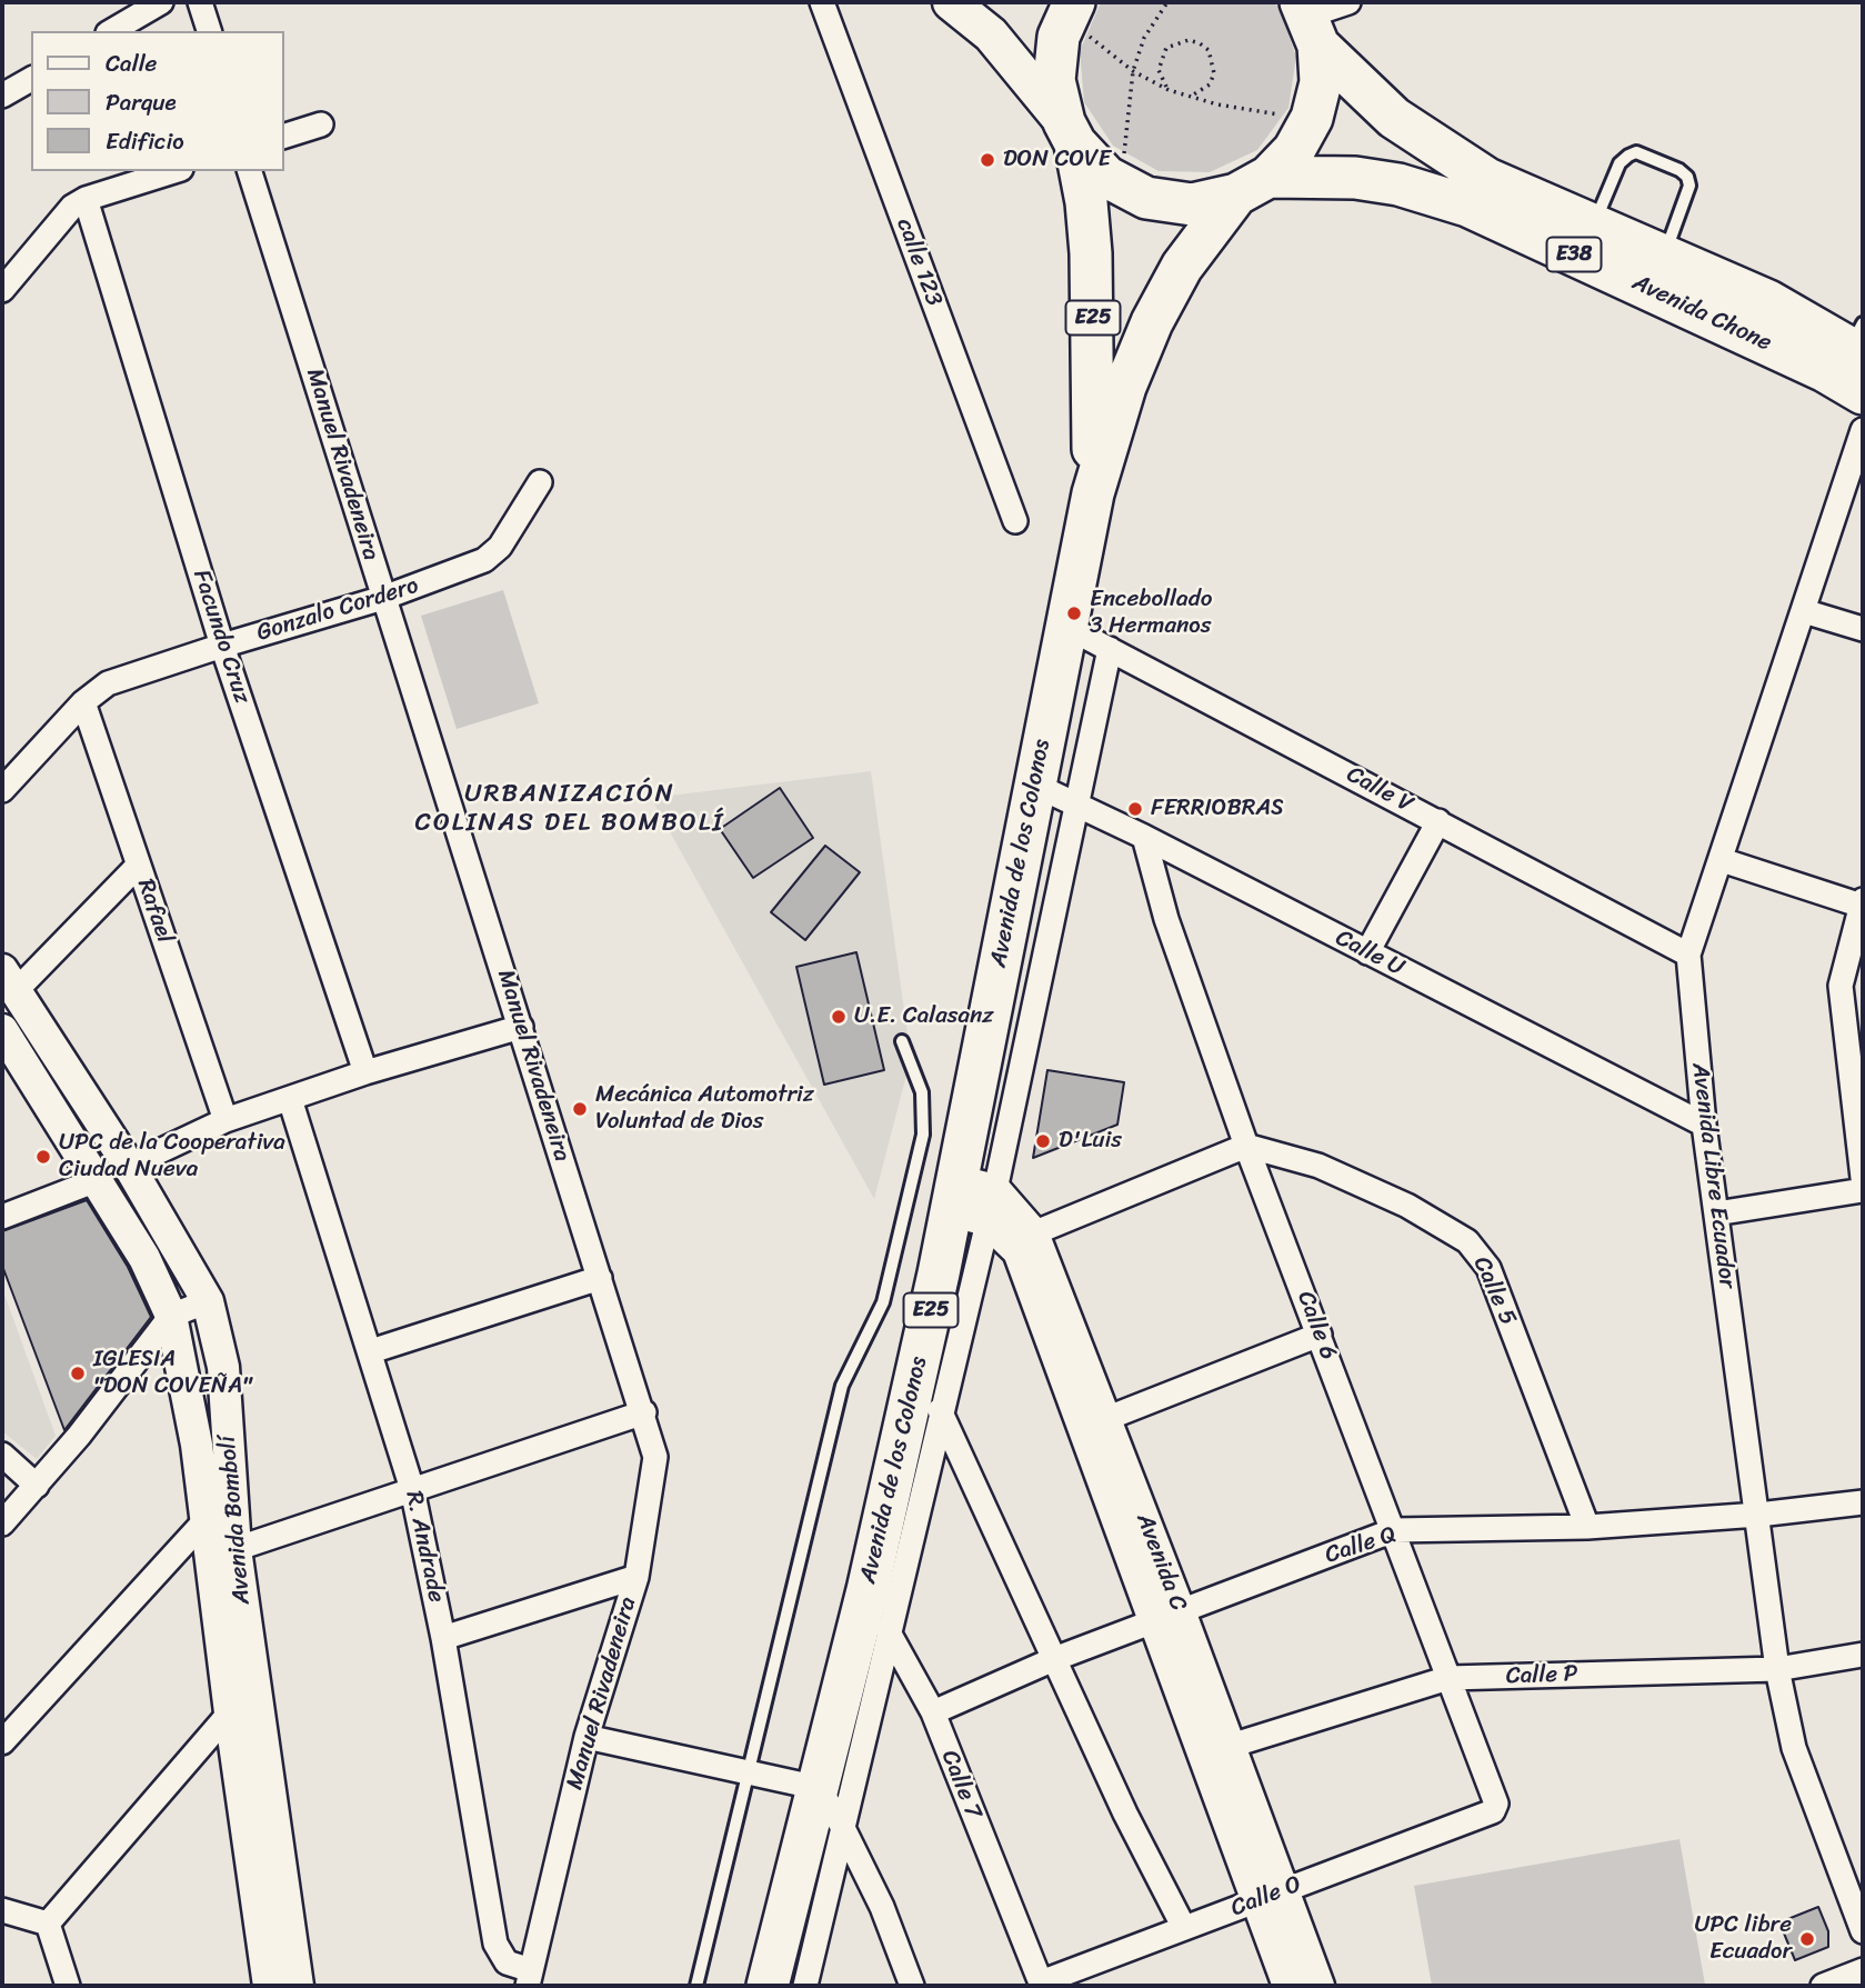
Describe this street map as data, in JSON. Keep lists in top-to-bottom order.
{
  "streets": {
    "highway": [
      "E38",
      "Avenida Chone",
      "E25",
      "Avenida de los Colonos"
    ],
    "street": [
      "calle 123",
      "Manuel Rivadeneira",
      "Gonzalo Cordero",
      "Facundo Cruz",
      "Calle V",
      "Rafael",
      "Calle U",
      "Avenida Libre Ecuador",
      "Calle 5",
      "Calle 6",
      "Avenida Bombolí",
      "Calle Q",
      "R. Andrade",
      "Avenida C",
      "Calle P",
      "Calle 7",
      "Calle O"
    ]
  },
  "crossings": [
    ["Avenida Chone", "E25"],
    ["Avenida Chone", "Avenida de los Colonos"],
    ["E25", "Avenida de los Colonos"],
    ["Manuel Rivadeneira", "Gonzalo Cordero"],
    ["Manuel Rivadeneira", "R. Andrade"],
    ["Gonzalo Cordero", "Facundo Cruz"],
    ["Gonzalo Cordero", "Rafael"],
    ["Calle V", "Avenida de los Colonos"],
    ["Calle V", "Avenida Libre Ecuador"],
    ["Avenida de los Colonos", "Calle U"],
    ["Avenida de los Colonos", "Avenida C"],
    ["Avenida de los Colonos", "Calle 7"],
    ["Calle U", "Avenida Libre Ecuador"],
    ["Calle U", "Calle 6"],
    ["Avenida Libre Ecuador", "Calle Q"],
    ["Avenida Libre Ecuador", "Calle P"],
    ["Calle 5", "Calle 6"],
    ["Calle 5", "Calle Q"],
    ["Calle 6", "Calle Q"],
    ["Calle 6", "Calle P"],
    ["Calle 6", "Calle O"],
    ["Calle Q", "Avenida C"],
    ["Calle Q", "Calle 7"],
    ["Avenida C", "Calle P"],
    ["Avenida C", "Calle O"],
    ["Calle 7", "Calle O"]
  ],
  "districts": ["URBANIZACIÓN COLINAS DEL BOMBOLÍ"],
  "places": [
    "DON COVE",
    "Encebollado 3 Hermanos",
    "FERRIOBRAS",
    "U.E. Calasanz",
    "Mecánica Automotriz Voluntad de Dios",
    "D'Luis",
    "UPC de la Cooperativa Ciudad Nueva",
    "IGLESIA \"DON COVEÑA\"",
    "UPC libre Ecuador"
  ],
  "legend": ["Calle", "Parque", "Edificio"]
}
